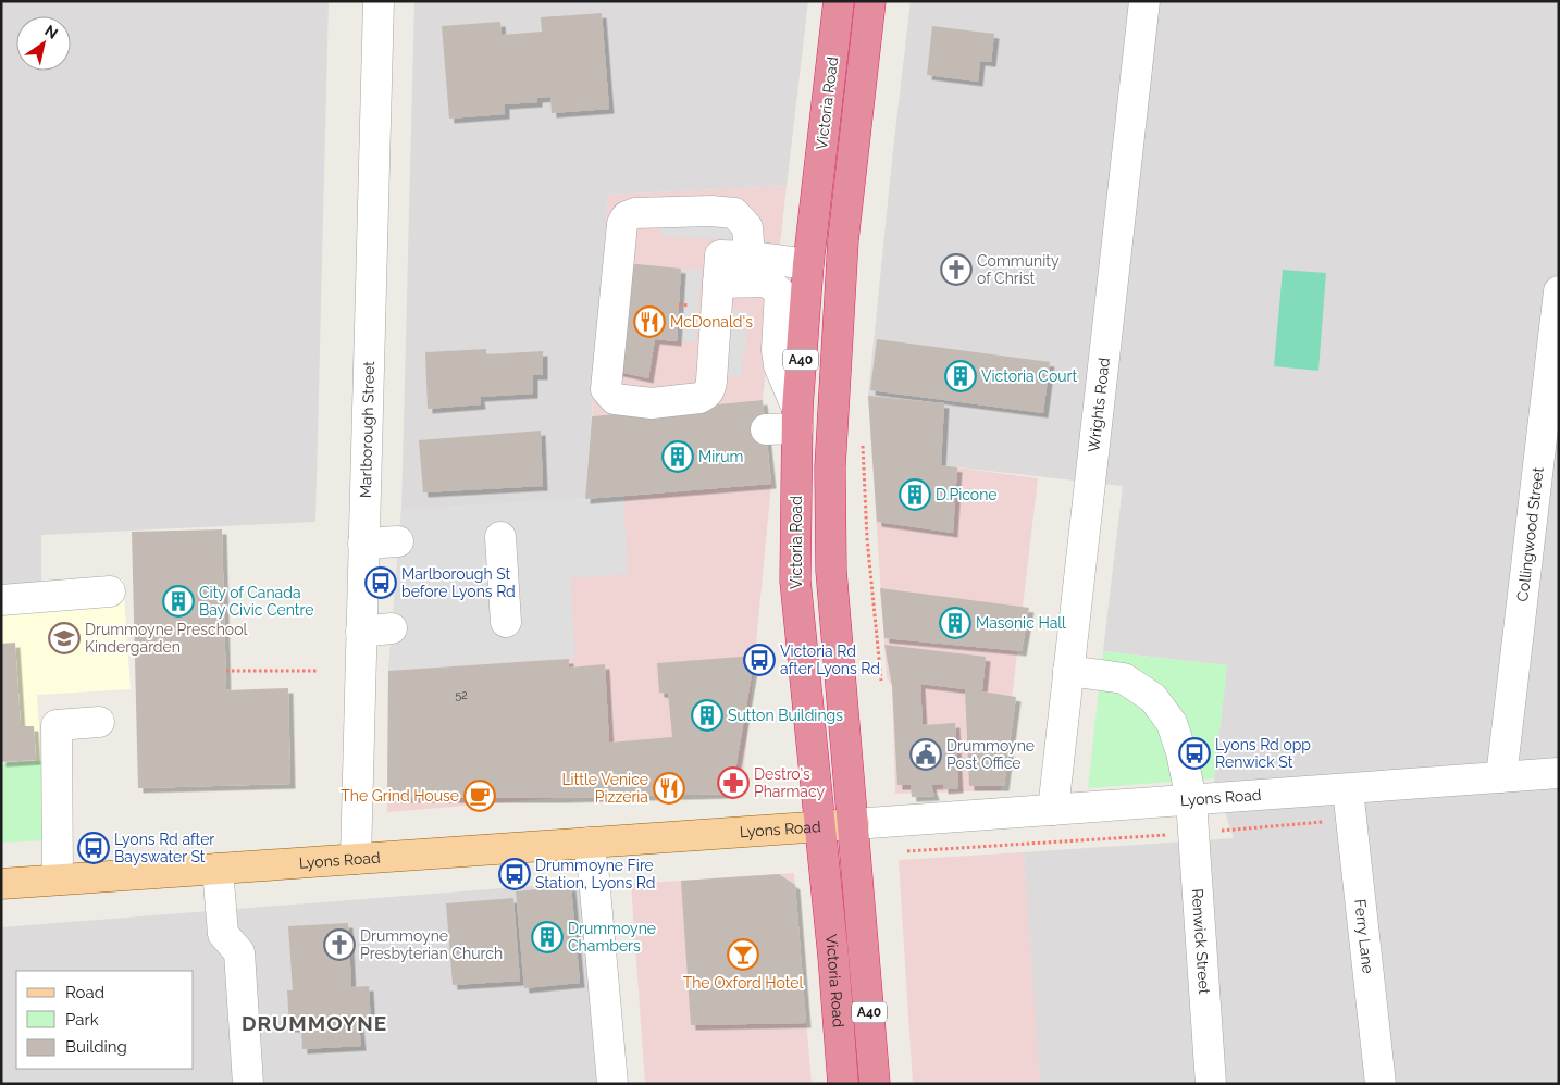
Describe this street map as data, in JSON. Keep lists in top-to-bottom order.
{
  "streets": {
    "highway": ["Victoria Road", "A40"],
    "main road": ["Lyons Road"],
    "street": [
      "Wrights Road",
      "Marlborough Street",
      "Collingwood Street",
      "Ferry Lane",
      "Renwick Street"
    ]
  },
  "crossings": [
    ["Victoria Road", "Lyons Road"],
    ["A40", "Lyons Road"],
    ["Wrights Road", "Lyons Road"],
    ["Wrights Road", "Renwick Street"],
    ["Marlborough Street", "Lyons Road"],
    ["Collingwood Street", "Lyons Road"],
    ["Lyons Road", "Ferry Lane"],
    ["Lyons Road", "Renwick Street"]
  ],
  "districts": ["DRUMMOYNE"],
  "places": {
    "church": ["Community of Christ", "Drummoyne Presbyterian Church"],
    "restaurant": ["McDonald's", "Little Venice Pizzeria"],
    "building": [
      "Victoria Court",
      "Mirum",
      "D.Picone",
      "City of Canada Bay Civic Centre",
      "Masonic Hall",
      "Sutton Buildings",
      "Drummoyne Chambers"
    ],
    "bus stop": [
      "Marlborough St before Lyons Rd",
      "Victoria Rd after Lyons Rd",
      "Lyons Rd opp Renwick St",
      "Lyons Rd after Bayswater St",
      "Drummoyne Fire Station, Lyons Rd"
    ],
    "school or university": ["Drummoyne Preschool Kindergarden"],
    "public building": ["Drummoyne Post Office"],
    "pharmacy": ["Destro's Pharmacy"],
    "cafe": ["The Grind House"],
    "bar": ["The Oxford Hotel"]
  },
  "house_numbers": ["52"],
  "legend": ["Road", "Park", "Building"],
  "north": "top right"
}
